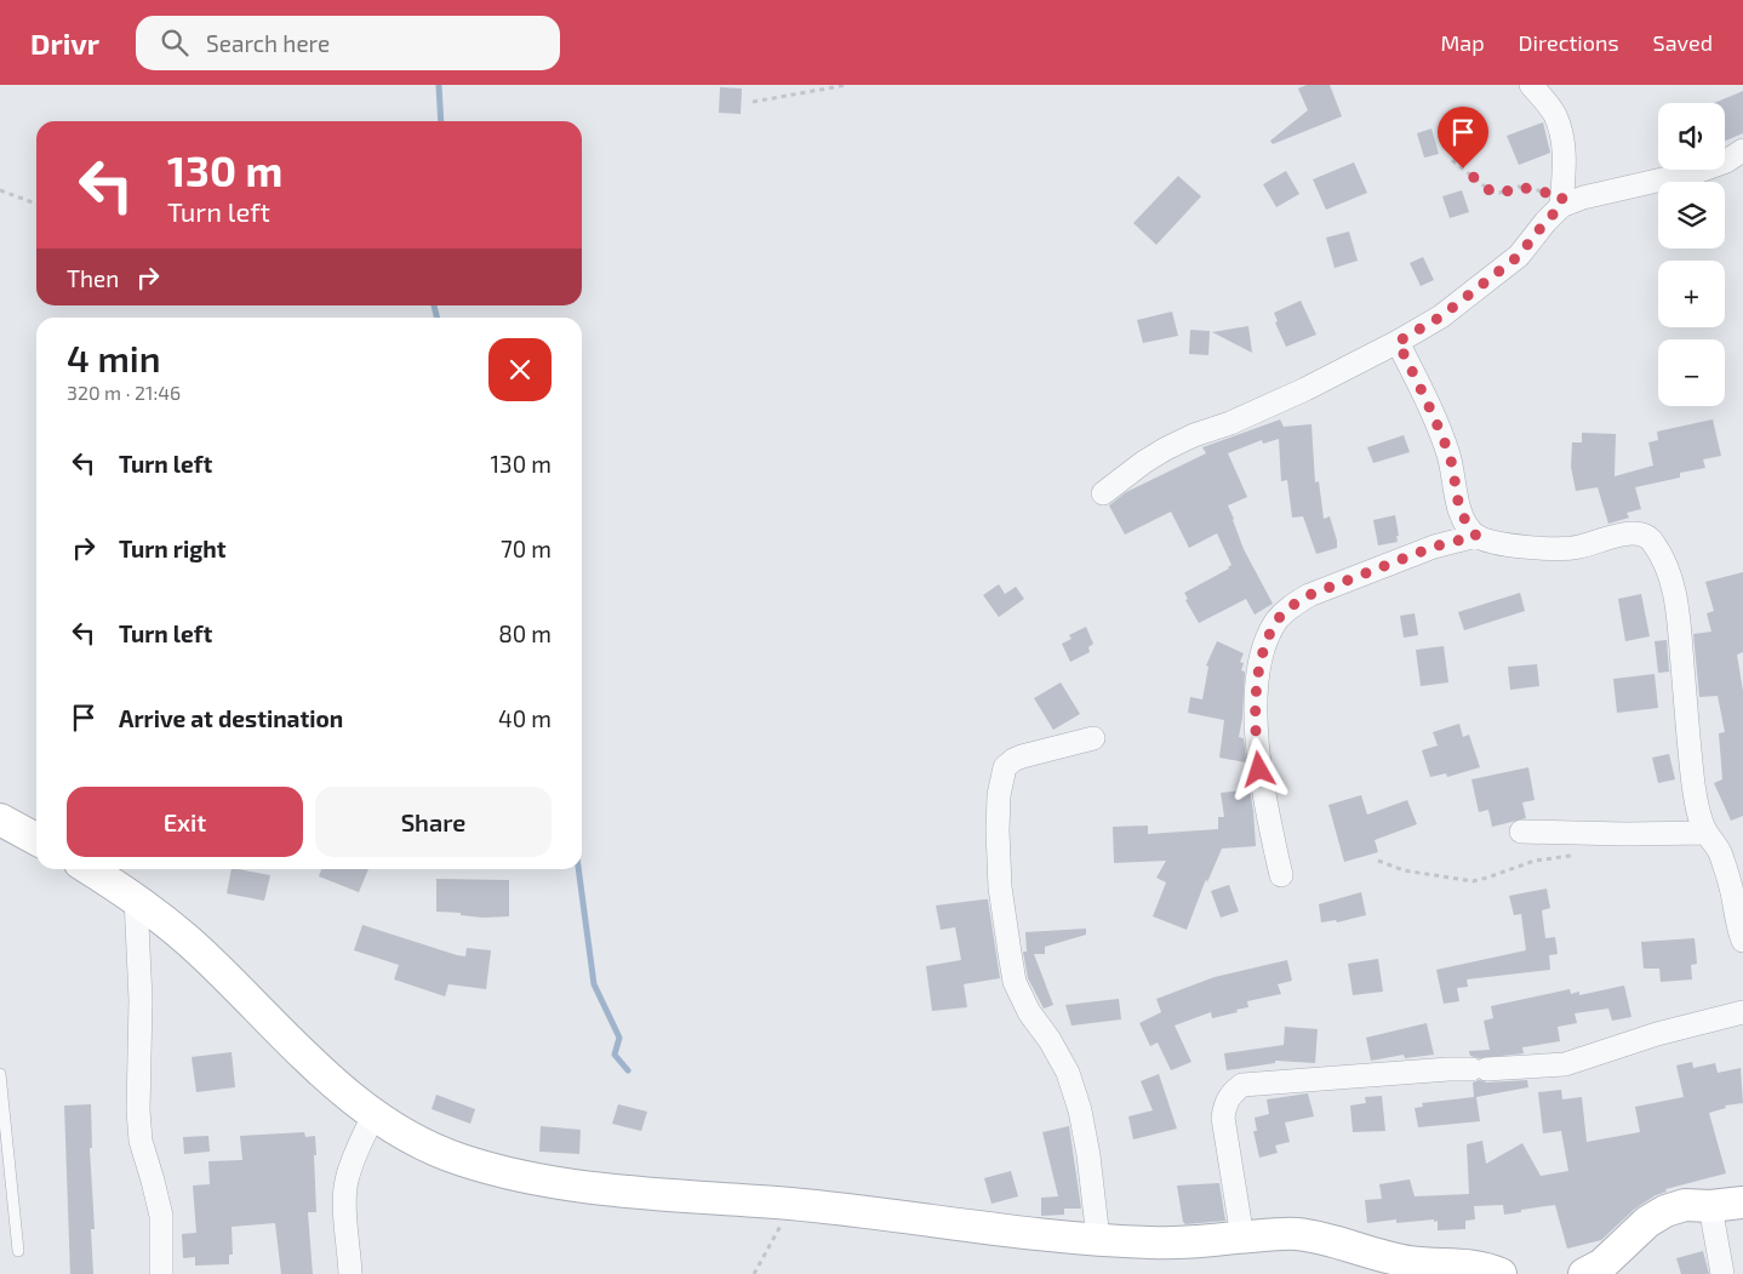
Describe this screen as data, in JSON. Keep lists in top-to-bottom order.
{
  "page": {
    "header": "Drivr",
    "search": "Search here",
    "nav": ["Map", "Directions", "Saved"],
    "map_buttons": ["+", "−"],
    "turn": ["130 m", "Turn left"],
    "then": "Then",
    "heading": ["4 min", "320 m · 21:46"],
    "list": [
      {
        "name": "Turn left",
        "value": "130 m"
      },
      {
        "name": "Turn right",
        "value": "70 m"
      },
      {
        "name": "Turn left",
        "value": "80 m"
      },
      {
        "name": "Arrive at destination",
        "value": "40 m"
      }
    ],
    "buttons": ["Exit", "Share"]
  }
}
